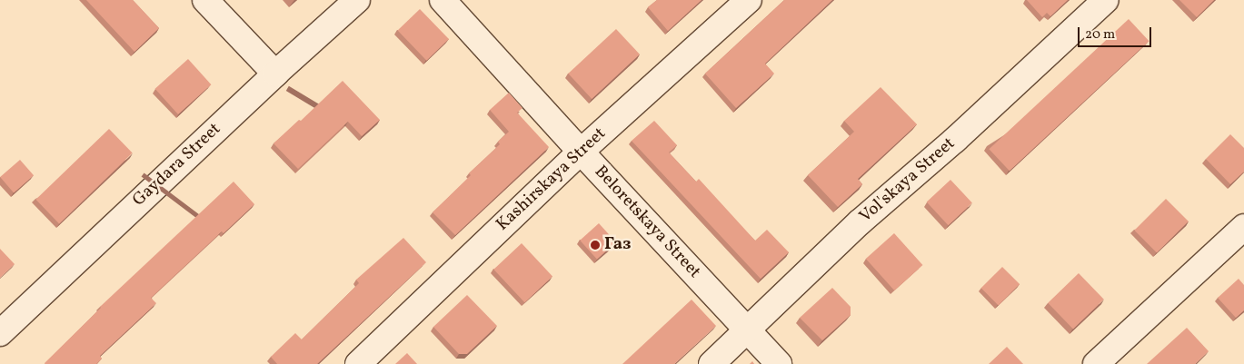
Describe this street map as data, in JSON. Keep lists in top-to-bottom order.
{
  "streets": {
    "street": [
      "Gaydara Street",
      "Kashirskaya Street",
      "Vol'skaya Street",
      "Beloretskaya Street"
    ]
  },
  "crossings": [
    ["Kashirskaya Street", "Beloretskaya Street"],
    ["Vol'skaya Street", "Beloretskaya Street"]
  ],
  "places": ["Газ"],
  "scale_bar": "20 m"
}
